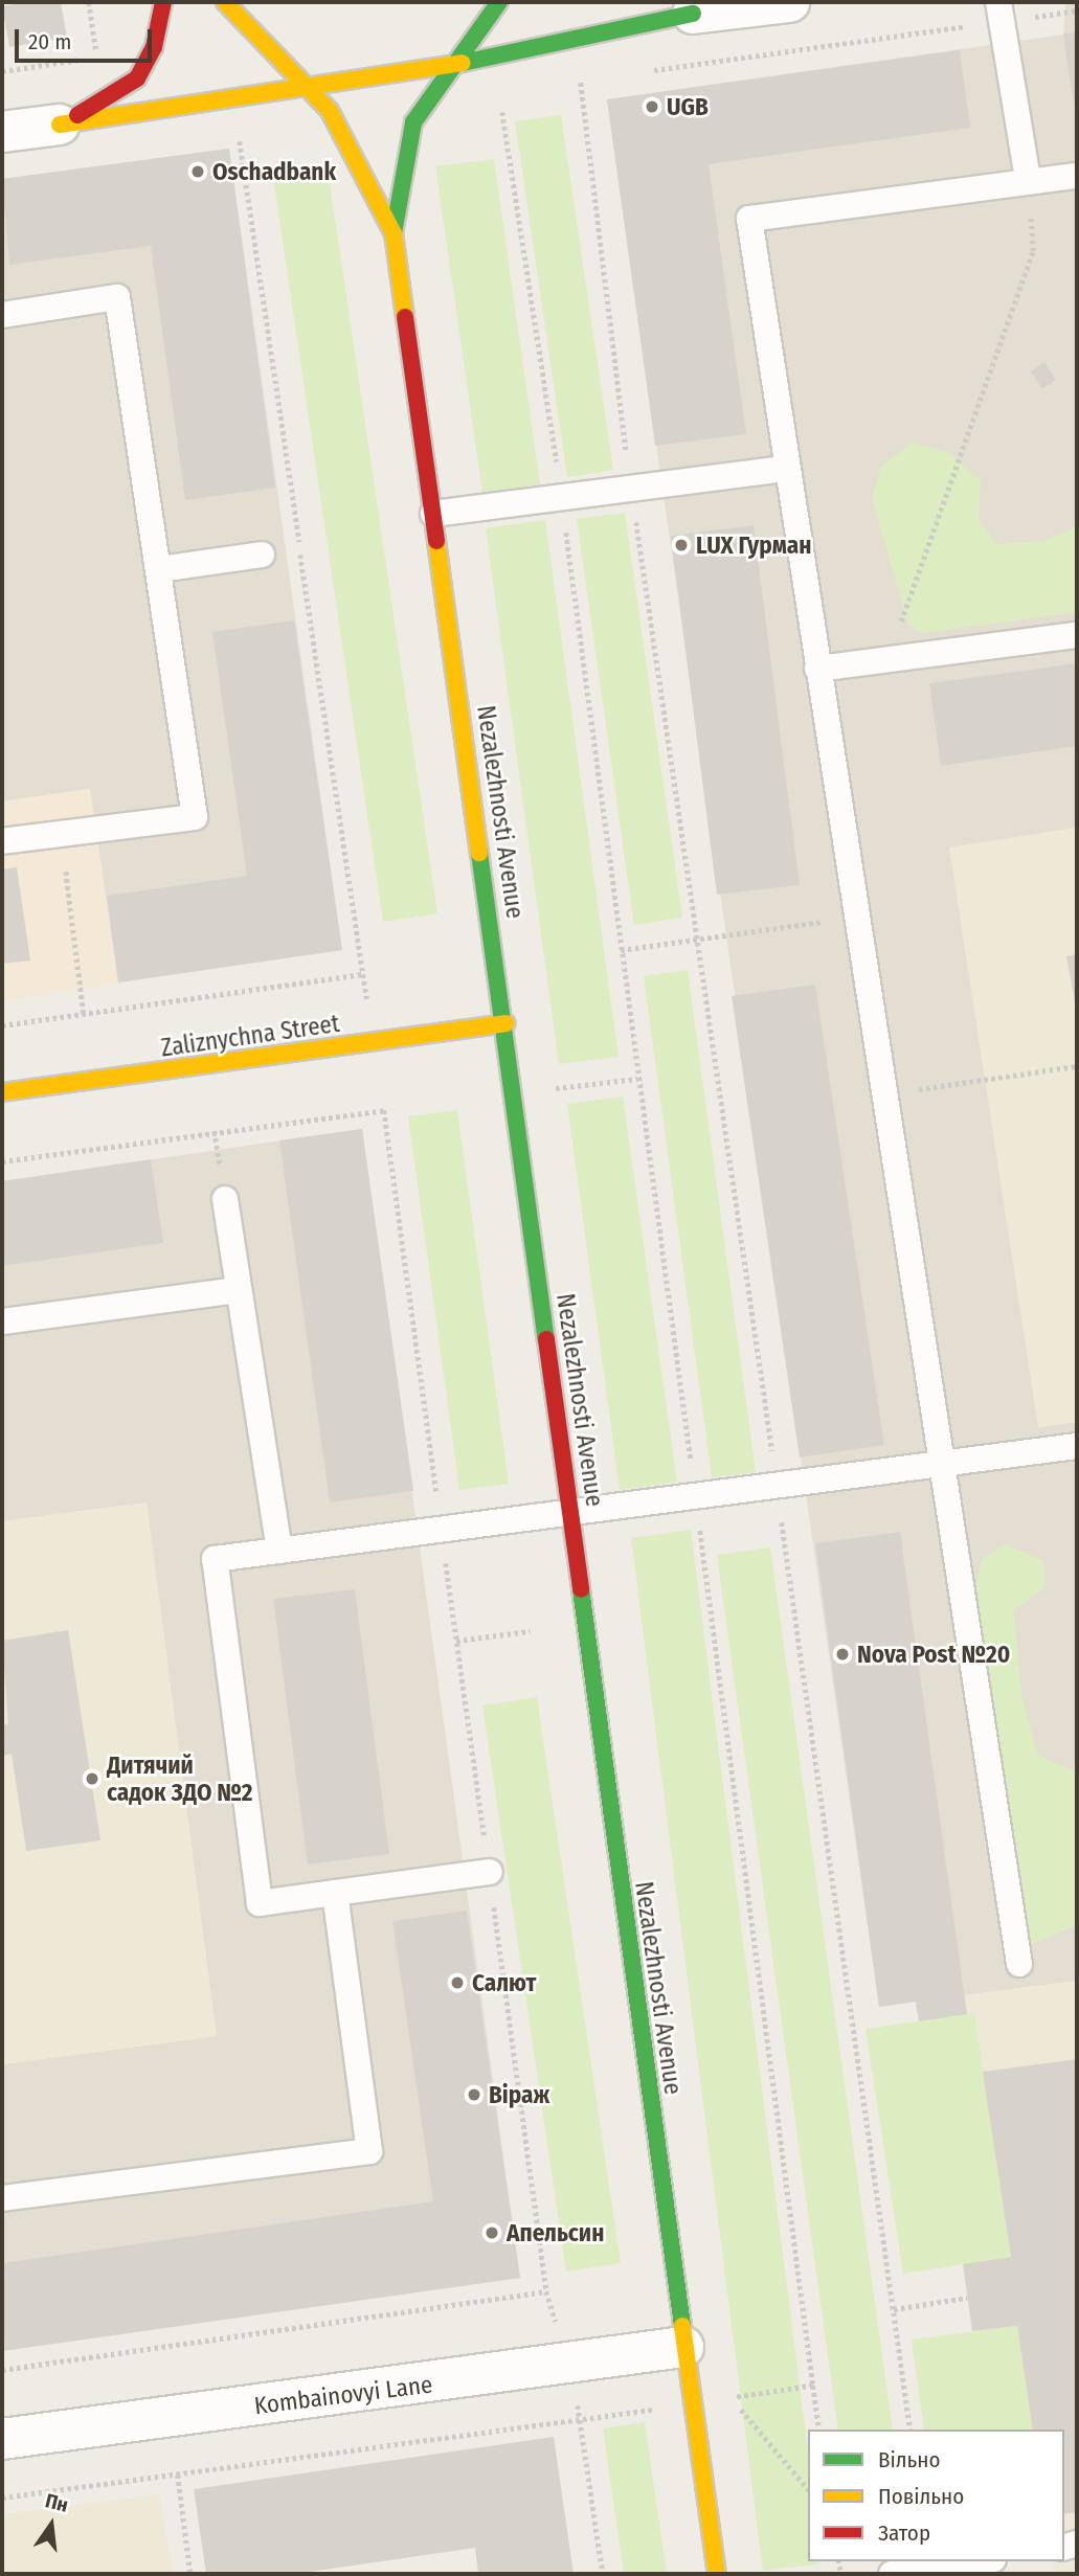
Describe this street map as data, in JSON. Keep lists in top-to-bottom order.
{
  "streets": {
    "main road": ["Nezalezhnosti Avenue", "Zaliznychna Street"],
    "street": ["Kombainovyi Lane"]
  },
  "crossings": [
    ["Nezalezhnosti Avenue", "Zaliznychna Street"],
    ["Nezalezhnosti Avenue", "Kombainovyi Lane"]
  ],
  "places": [
    "UGB",
    "Oschadbank",
    "LUX Гурман",
    "Nova Post №20",
    "Дитячий садок ЗДО №2",
    "Салют",
    "Віраж",
    "Апельсин"
  ],
  "legend": ["Вільно", "Повільно", "Затор"],
  "scale_bar": "20 m",
  "north": "top"
}
